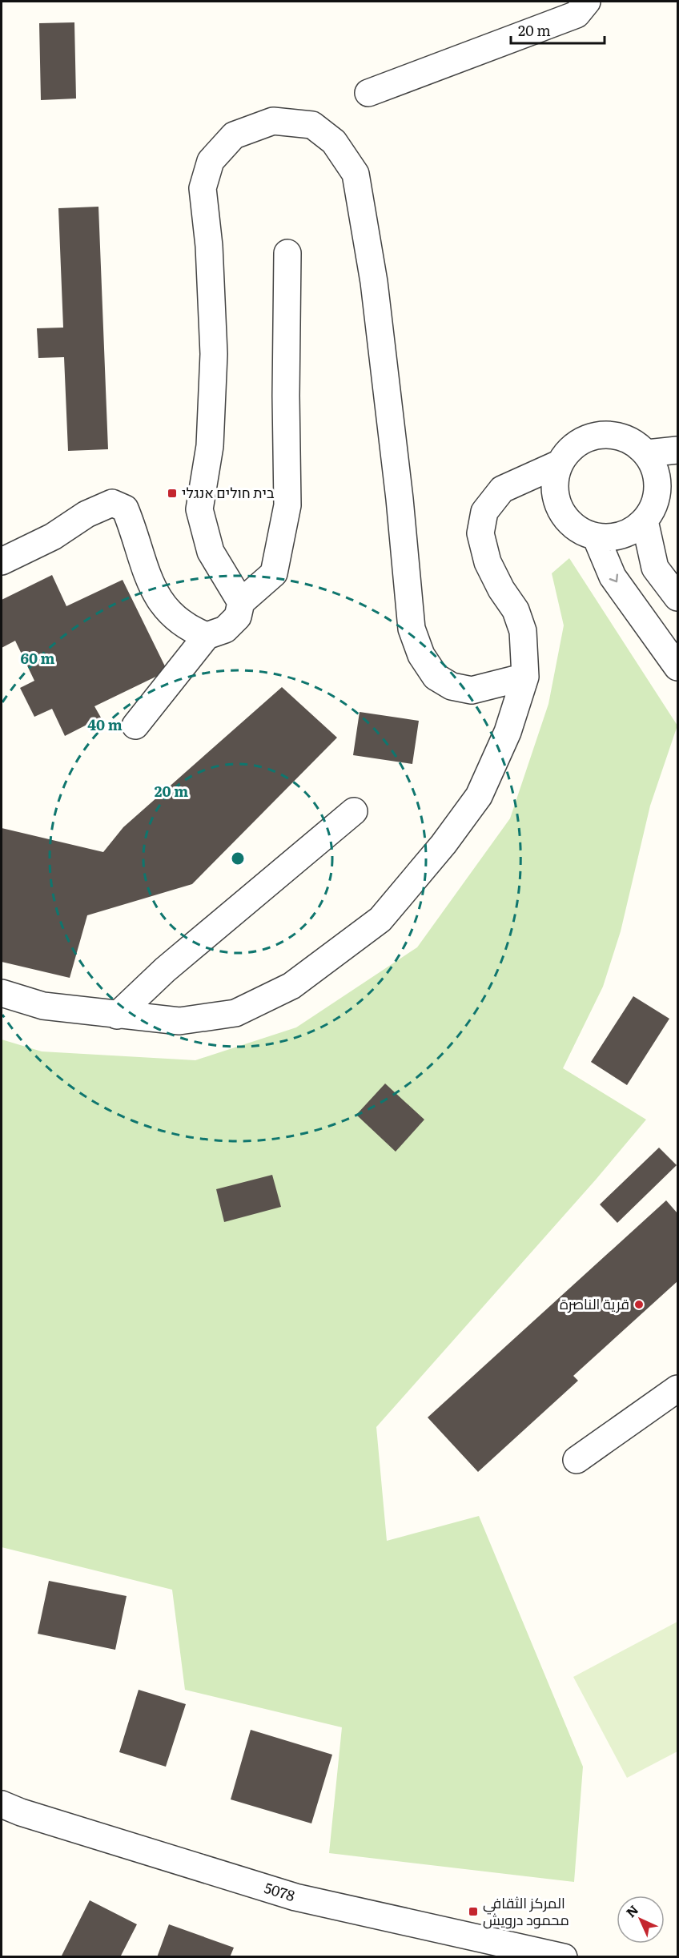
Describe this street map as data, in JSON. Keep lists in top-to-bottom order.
{
  "streets": {
    "street": ["5078"]
  },
  "places": {
    "transit": ["בית חולים אנגלי", "المركز الثقافي محمود درويش"],
    "other": ["قرية الناصرة"]
  },
  "scale_bar": "20 m",
  "north": "top left",
  "rings": ["60 m", "40 m", "20 m"]
}
